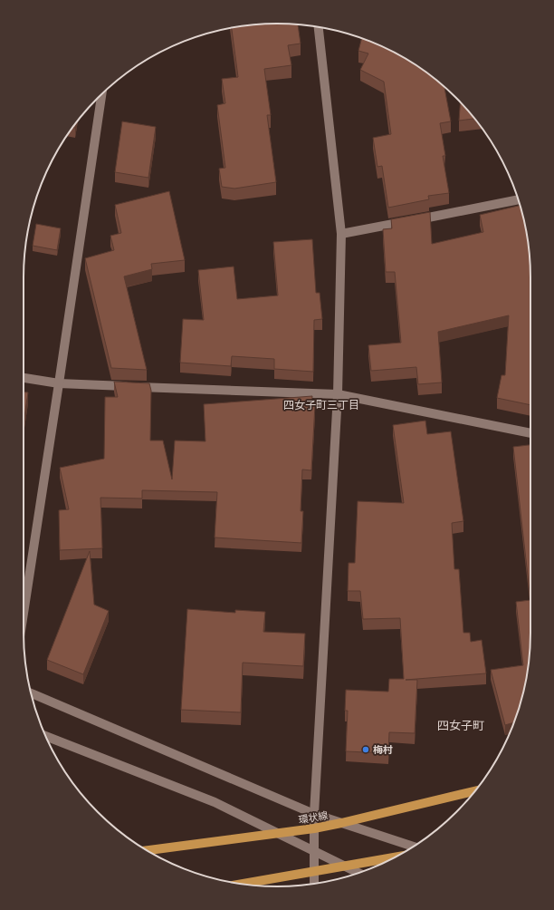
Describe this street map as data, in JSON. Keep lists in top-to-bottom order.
{
  "streets": {
    "main road": ["環状線"]
  },
  "districts": ["四女子町三丁目", "四女子町"],
  "places": ["梅村"]
}
